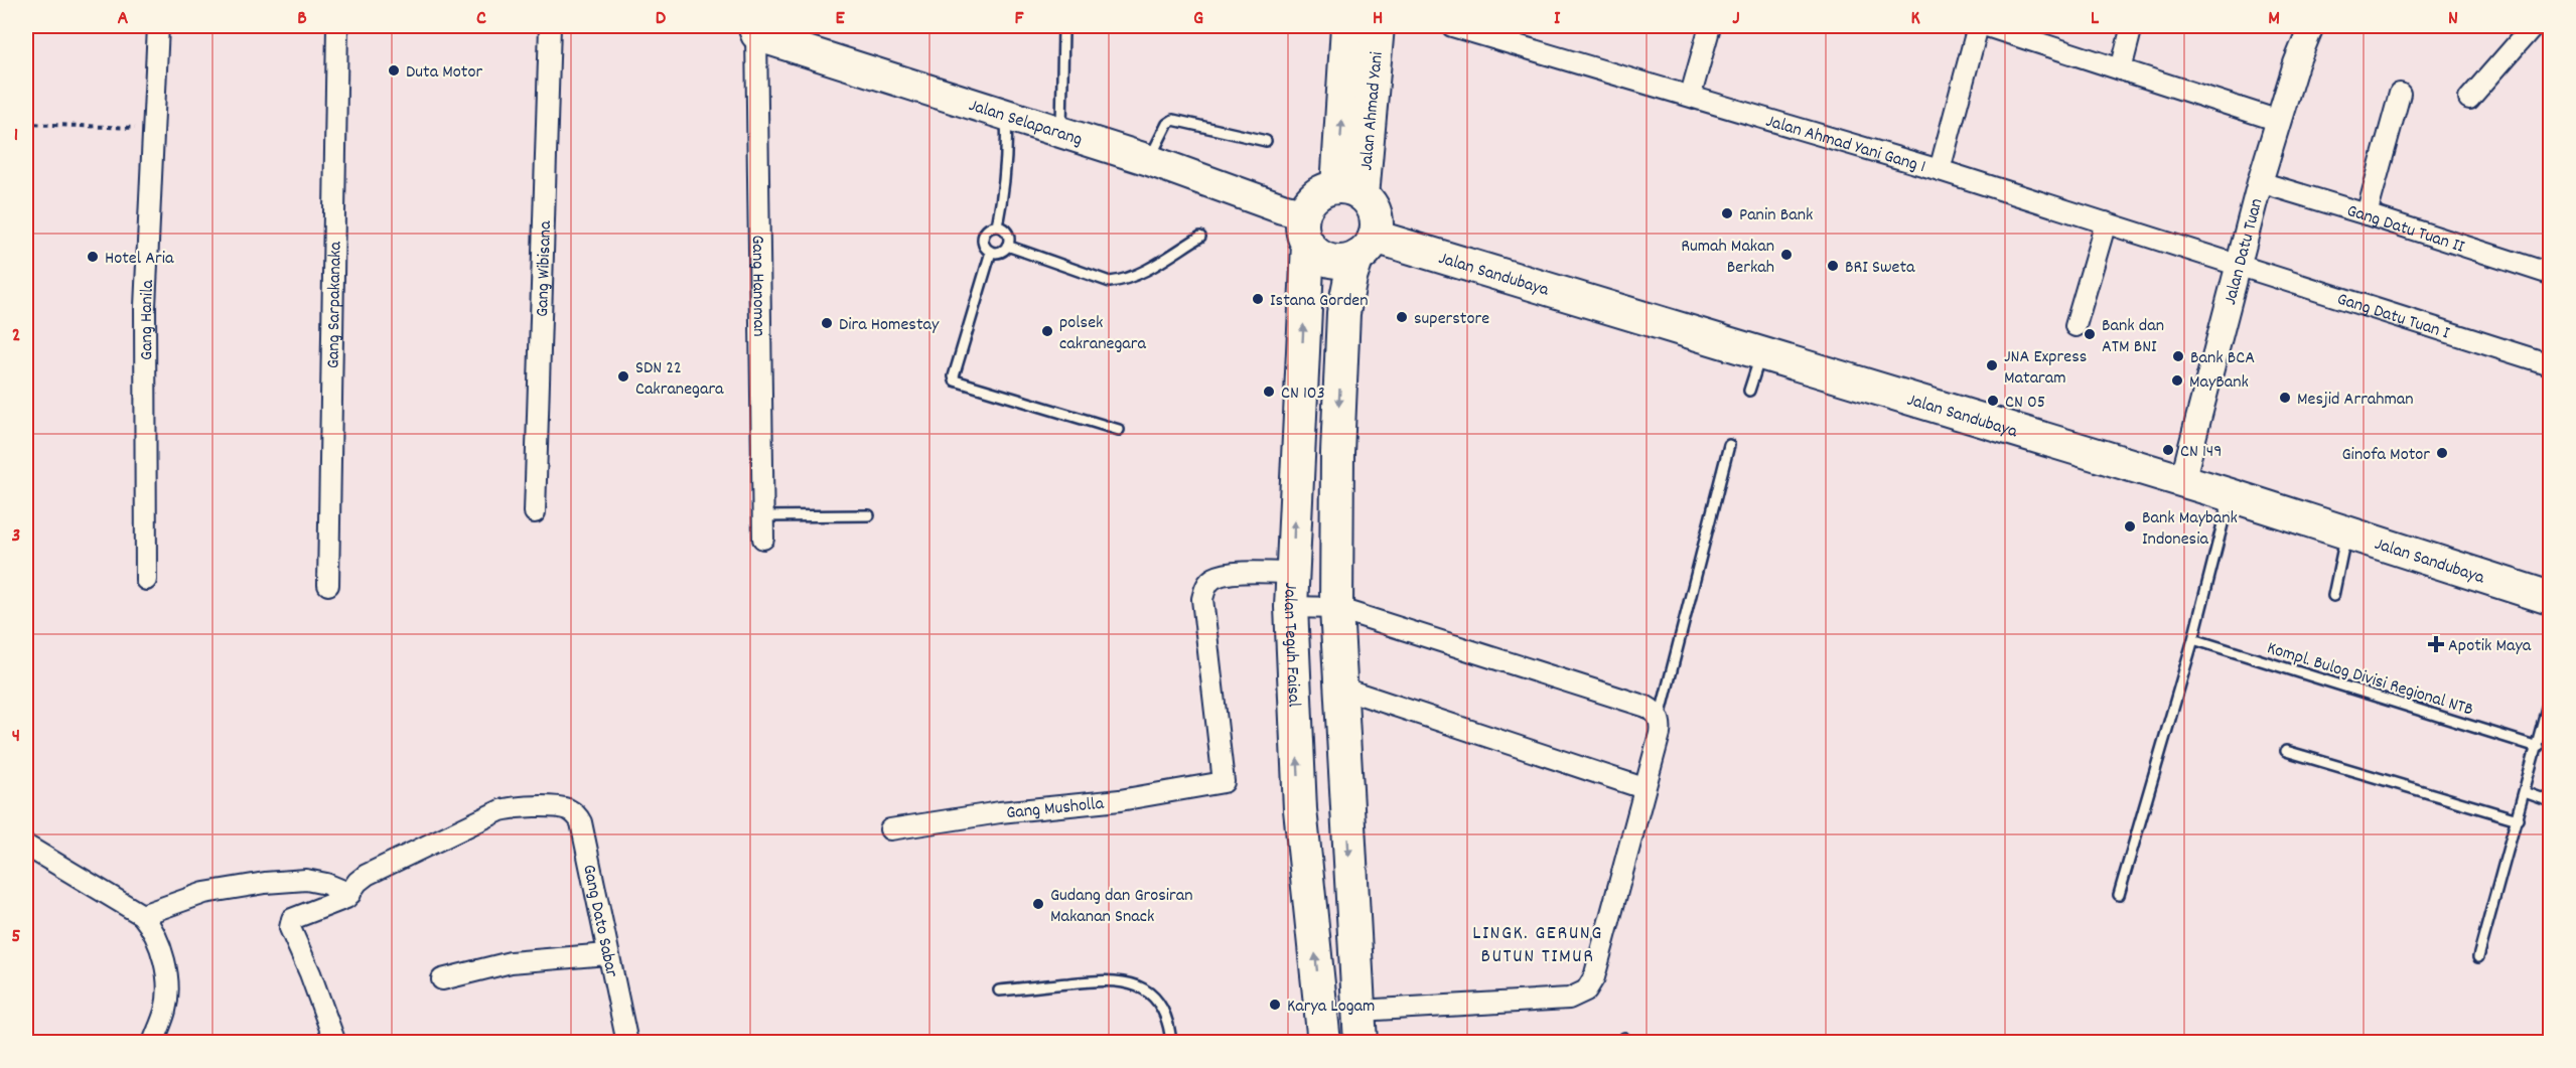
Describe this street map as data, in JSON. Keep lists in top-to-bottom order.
{
  "streets": {
    "highway": ["Jalan Ahmad Yani", "Jalan Sandubaya", "Jalan Teguh Faisal"],
    "main road": ["Jalan Selaparang"],
    "street": [
      "Jalan Ahmad Yani Gang 1",
      "Gang Datu Tuan II",
      "Jalan Datu Tuan",
      "Gang Wibisana",
      "Gang Hanoman",
      "Gang Sarpakanaka",
      "Gang Datu Tuan I",
      "Gang Hanila",
      "Gang Musholla",
      "Gang Dato Sabar"
    ],
    "lane": ["Kompl. Bulog Divisi Regional NTB"]
  },
  "crossings": [
    ["Jalan Ahmad Yani", "Jalan Selaparang"],
    ["Jalan Ahmad Yani", "Jalan Sandubaya"],
    ["Jalan Ahmad Yani", "Jalan Teguh Faisal"],
    ["Jalan Selaparang", "Jalan Sandubaya"],
    ["Jalan Selaparang", "Gang Hanoman"],
    ["Jalan Selaparang", "Jalan Teguh Faisal"],
    ["Jalan Ahmad Yani Gang 1", "Jalan Datu Tuan"],
    ["Jalan Ahmad Yani Gang 1", "Gang Datu Tuan I"],
    ["Gang Datu Tuan II", "Jalan Datu Tuan"],
    ["Jalan Datu Tuan", "Jalan Sandubaya"],
    ["Jalan Datu Tuan", "Gang Datu Tuan I"],
    ["Jalan Sandubaya", "Jalan Teguh Faisal"],
    ["Jalan Teguh Faisal", "Gang Musholla"]
  ],
  "districts": ["LINGK. GERUNG BUTUN TIMUR"],
  "places": {
    "other": [
      "Duta Motor",
      "Panin Bank",
      "Rumah Makan Berkah",
      "Hotel Aria",
      "BRI Sweta",
      "Istana Gorden",
      "superstore",
      "Dira Homestay",
      "polsek cakranegara",
      "Bank dan ATM BNI",
      "Bank BCA",
      "JNA Express Mataram",
      "SDN 22 Cakranegara",
      "MayBank",
      "CN 103",
      "Mesjid Arrahman",
      "CN 05",
      "CN 149",
      "Ginofa Motor",
      "Bank Maybank Indonesia",
      "Gudang dan Grosiran Makanan Snack",
      "Karya Logam"
    ],
    "health": ["Apotik Maya"]
  },
  "grid": {
    "columns": [
      "A",
      "B",
      "C",
      "D",
      "E",
      "F",
      "G",
      "H",
      "I",
      "J",
      "K",
      "L",
      "M",
      "N"
    ],
    "rows": [
      "1",
      "2",
      "3",
      "4",
      "5"
    ]
  }
}
